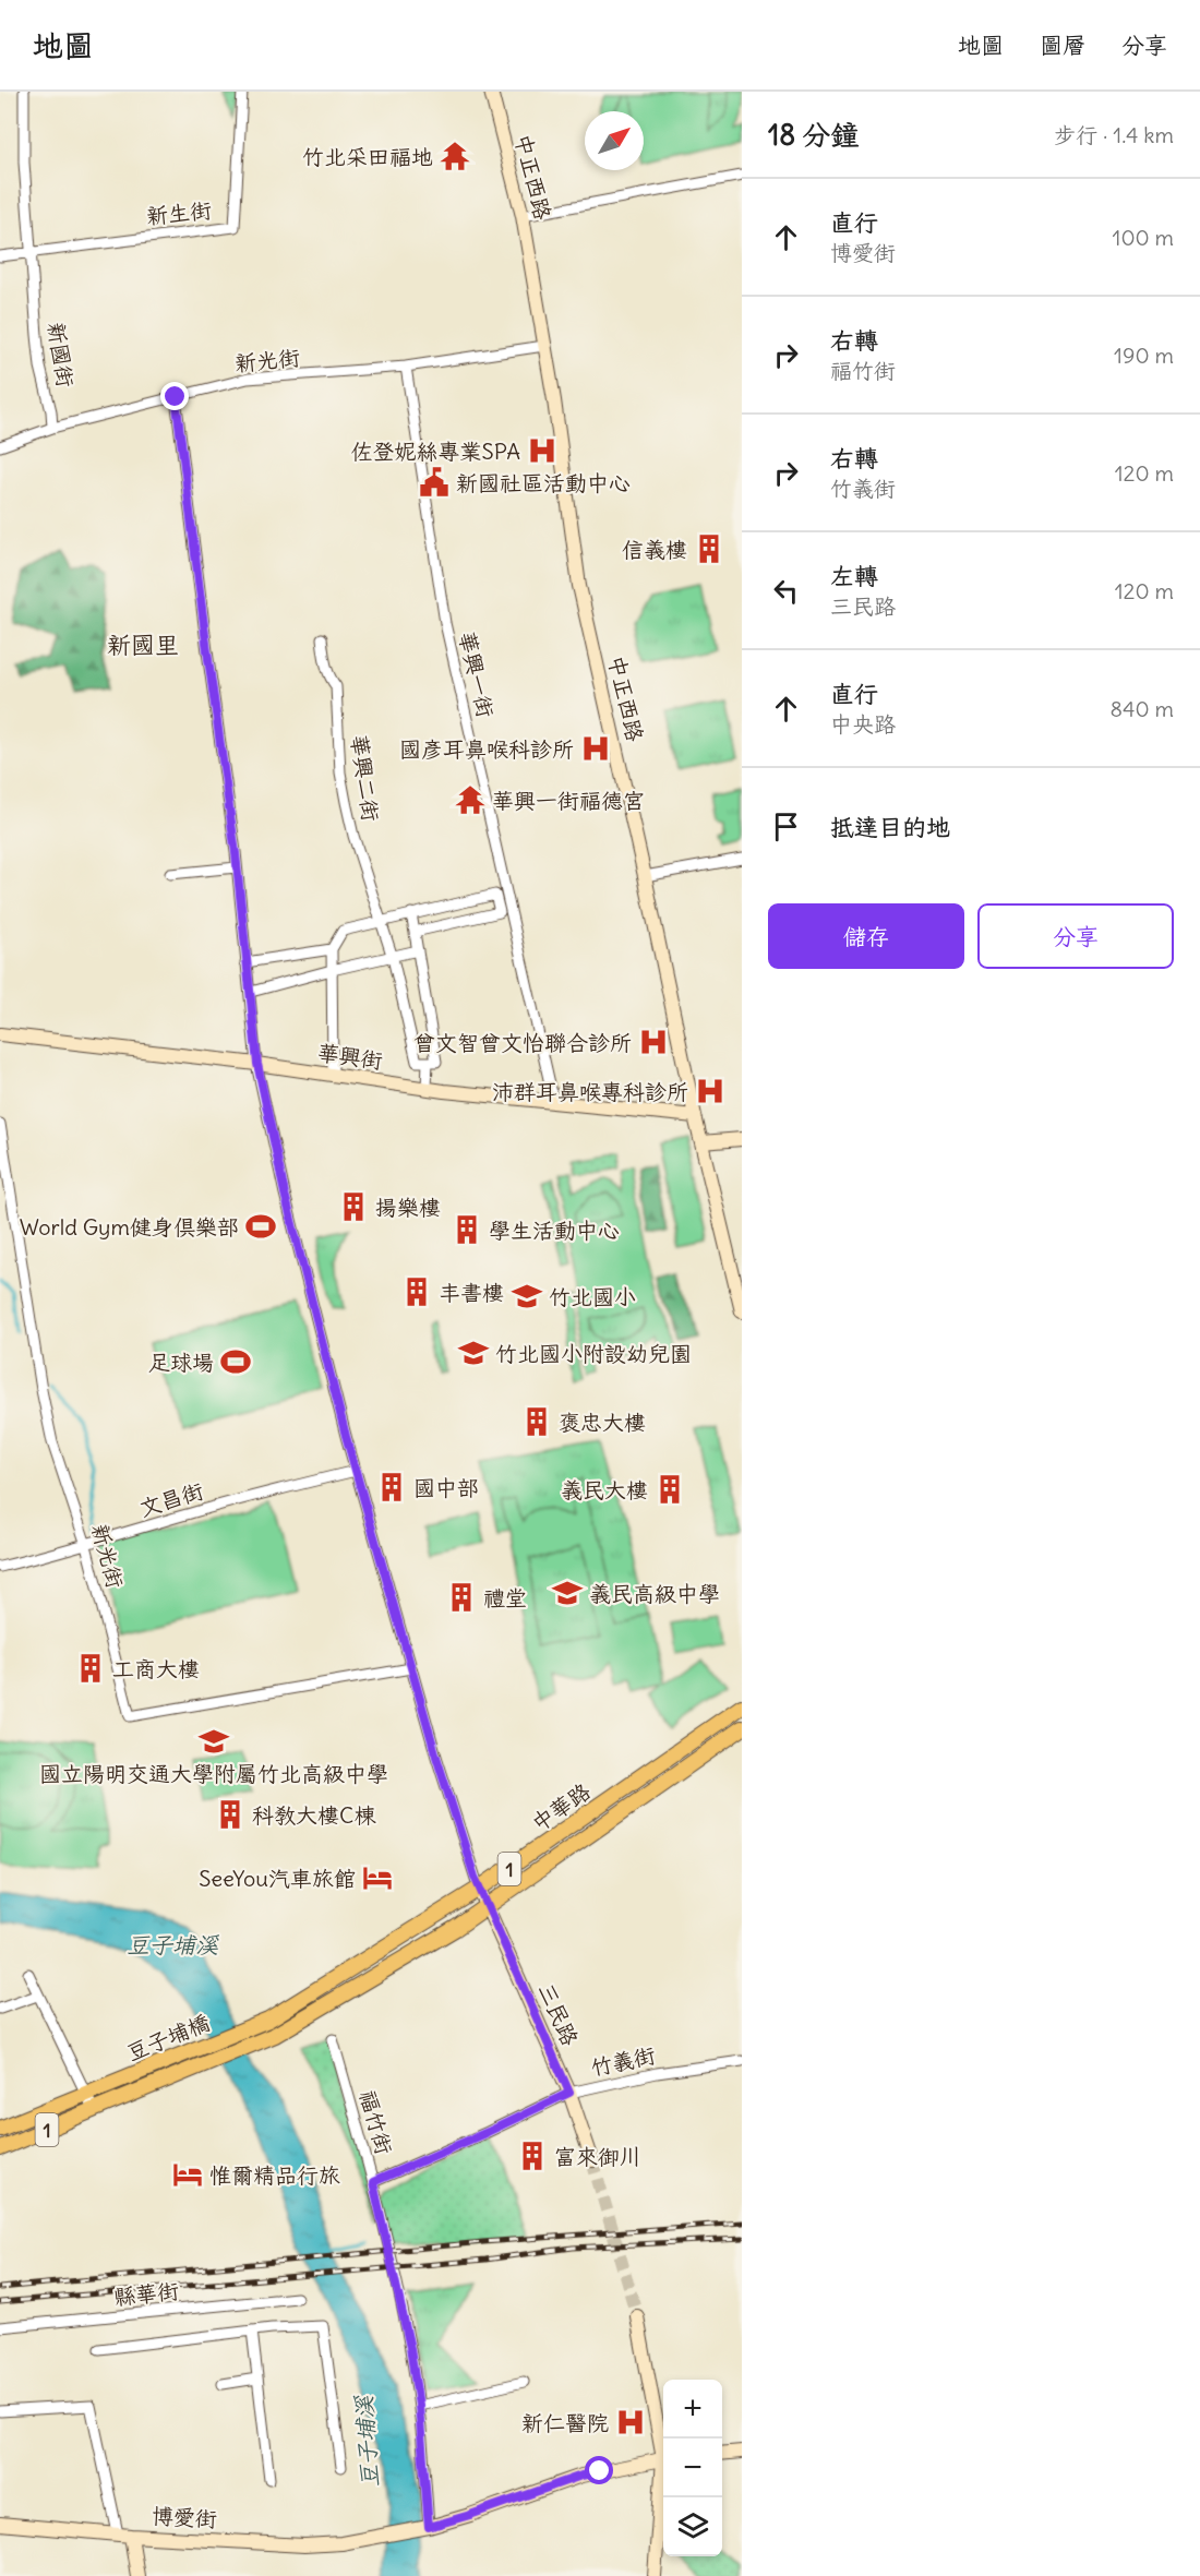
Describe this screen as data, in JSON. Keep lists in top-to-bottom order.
{
  "streets": {
    "main road": ["中華路", "1", "豆子埔橋"],
    "street": [
      "中正西路",
      "新生街",
      "新國街",
      "新光街",
      "華興一街",
      "華興二街",
      "華興街",
      "文昌街",
      "三民路",
      "竹義街",
      "福竹街",
      "縣華街",
      "博愛街"
    ]
  },
  "crossings": [
    ["中正西路", "新光街"],
    ["中正西路", "華興街"],
    ["新生街", "新國街"],
    ["新國街", "新光街"],
    ["新光街", "華興一街"],
    ["新光街", "文昌街"],
    ["華興一街", "華興街"],
    ["中華路", "三民路"],
    ["中華路", "豆子埔橋"],
    ["1", "豆子埔橋"],
    ["三民路", "竹義街"],
    ["竹義街", "福竹街"],
    ["福竹街", "博愛街"]
  ],
  "districts": ["新國里"],
  "water": ["豆子埔溪"],
  "places": {
    "temple": ["竹北采田福地", "華興一街福德宫"],
    "hospital": [
      "佐登妮絲專業SPA",
      "國彥耳鼻喉科診所",
      "曾文智曾文怡聯合診所",
      "沛群耳鼻喉專科診所",
      "新仁醫院"
    ],
    "public building": ["新國社區活動中心"],
    "building": [
      "信義樓",
      "揚樂樓",
      "學生活動中心",
      "丰書樓",
      "褒忠大樓",
      "國中部",
      "義民大樓",
      "禮堂",
      "工商大樓",
      "科教大樓C棟",
      "富來御川"
    ],
    "sports": ["World Gym健身俱樂部", "足球場"],
    "school or university": [
      "竹北國小",
      "竹北國小附設幼兒園",
      "義民高級中學",
      "國立陽明交通大學附屬竹北高級中學"
    ],
    "hotel": ["SeeYou汽車旅館", "惟爾精品行旅"]
  },
  "north": "top right",
  "page": {
    "header": "地圖",
    "nav": ["地圖", "圖層", "分享"],
    "heading": ["18 分鐘", "步行 · 1.4 km"],
    "list": [
      ["直行", "博愛街", "100 m"],
      ["右轉", "福竹街", "190 m"],
      ["右轉", "竹義街", "120 m"],
      ["左轉", "三民路", "120 m"],
      ["直行", "中央路", "840 m"],
      "抵達目的地"
    ],
    "buttons": ["儲存", "分享"],
    "map_buttons": ["+", "−"]
  }
}
